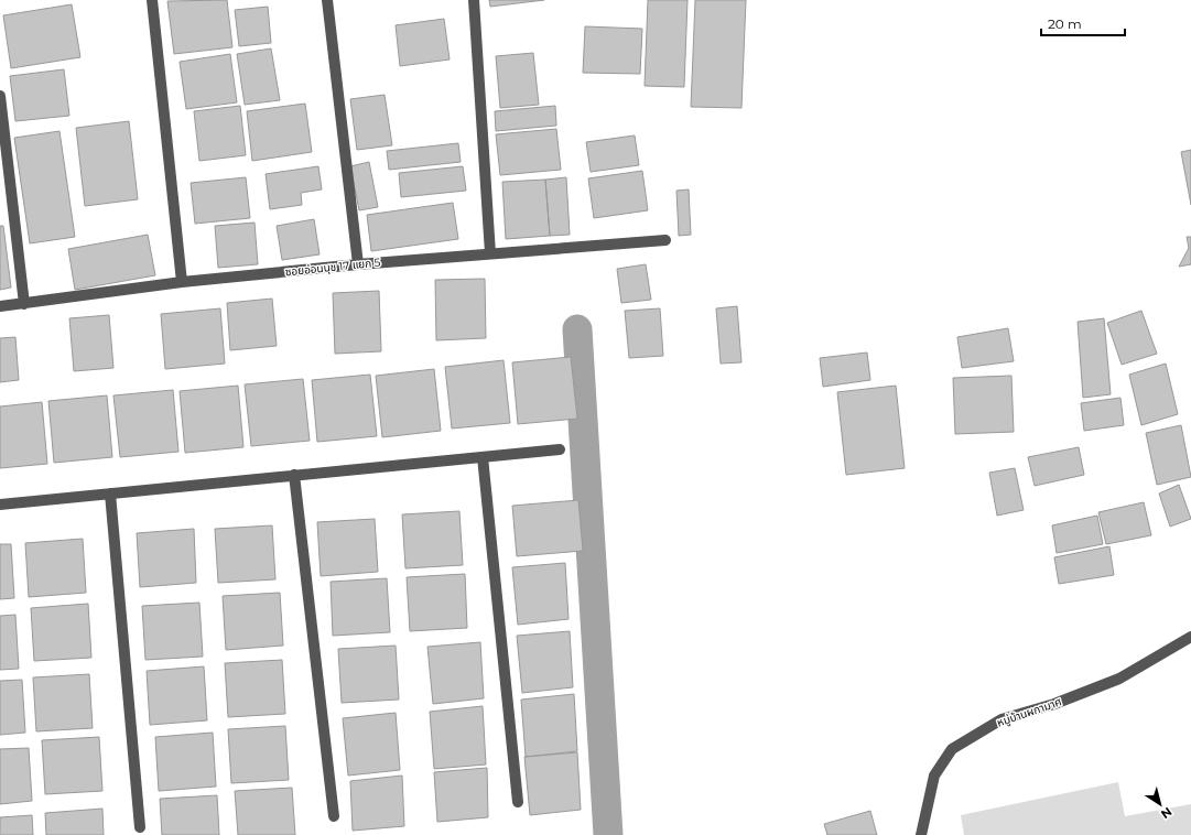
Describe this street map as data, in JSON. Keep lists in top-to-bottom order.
{
  "streets": {
    "street": ["ซอยอ่อนนุช 17 แยก 5", "หมู่บ้านผกามาศ"]
  },
  "scale_bar": "20 m",
  "north": "bottom right"
}
